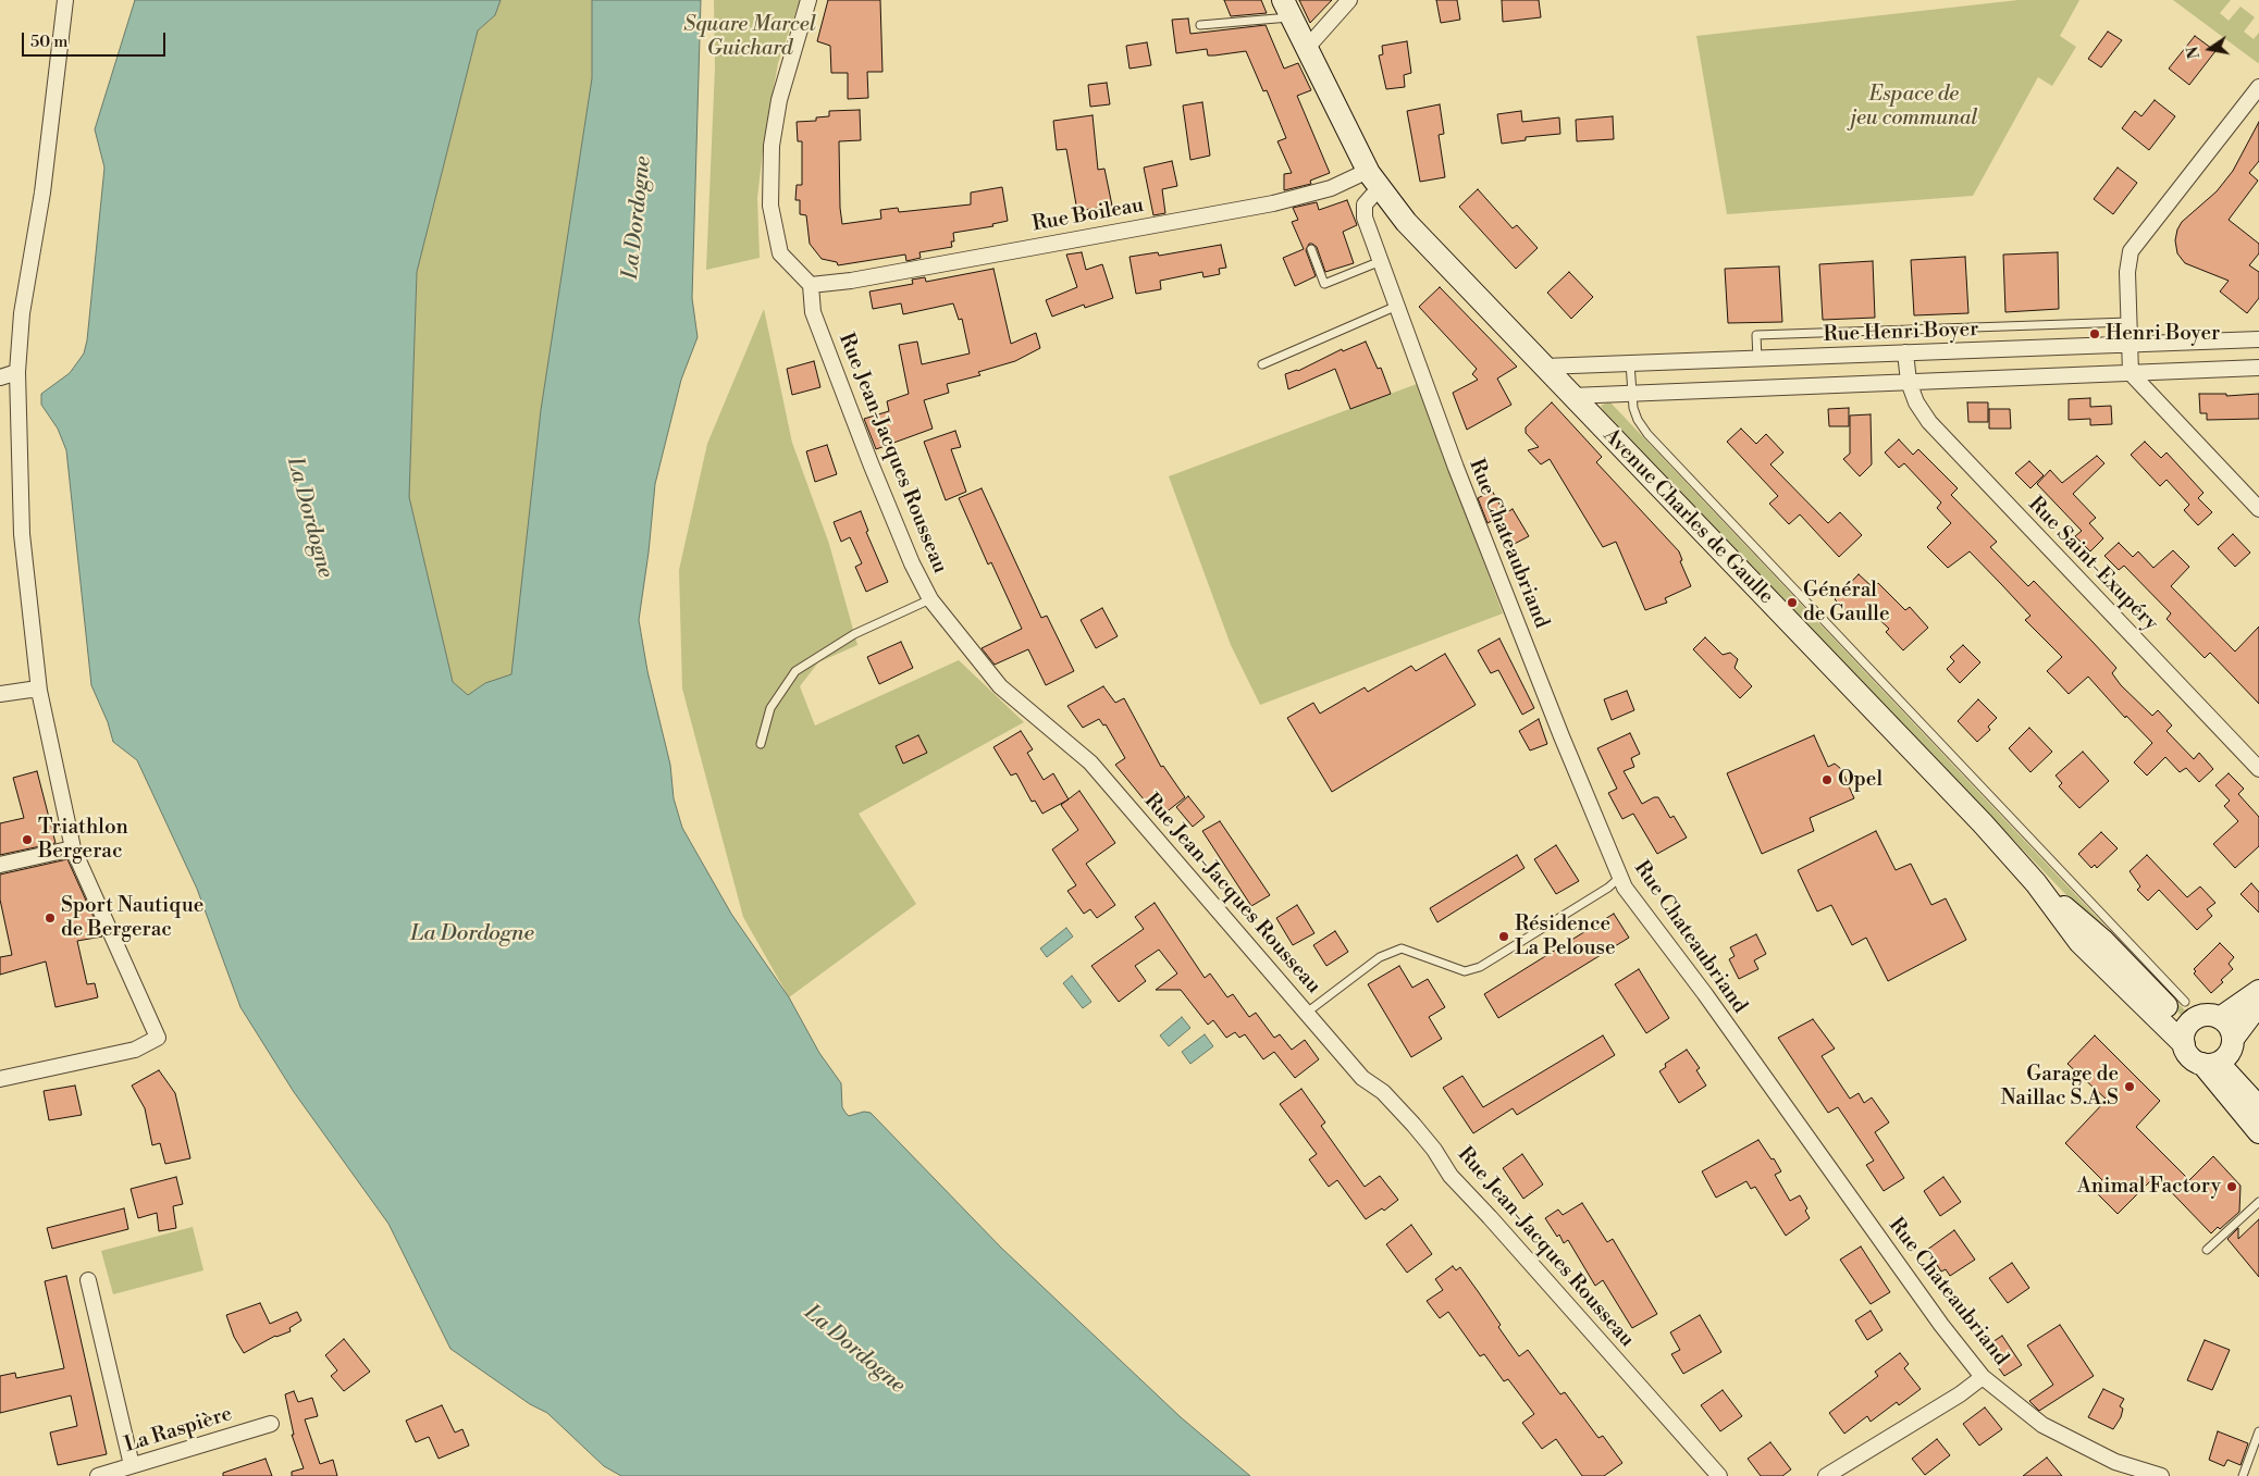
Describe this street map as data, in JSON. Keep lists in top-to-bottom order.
{
  "streets": {
    "main road": ["Avenue Charles de Gaulle"],
    "street": [
      "Rue Boileau",
      "Rue Henri Boyer",
      "Rue Jean-Jacques Rousseau",
      "Rue Chateaubriand",
      "Rue Saint-Exupéry",
      "La Raspière"
    ]
  },
  "crossings": [
    ["Rue Boileau", "Rue Jean-Jacques Rousseau"],
    ["Rue Boileau", "Avenue Charles de Gaulle"],
    ["Rue Boileau", "Rue Chateaubriand"],
    ["Rue Henri Boyer", "Avenue Charles de Gaulle"],
    ["Rue Henri Boyer", "Rue Saint-Exupéry"],
    ["Avenue Charles de Gaulle", "Rue Chateaubriand"]
  ],
  "water": ["La Dordogne"],
  "parks": ["Square Marcel Guichard", "Espace de jeu communal"],
  "places": [
    "Henri Boyer",
    "Général de Gaulle",
    "Opel",
    "Triathlon Bergerac",
    "Sport Nautique de Bergerac",
    "Résidence La Pelouse",
    "Garage de Naillac S.A.S",
    "Animal Factory"
  ],
  "scale_bar": "50 m",
  "north": "left"
}
